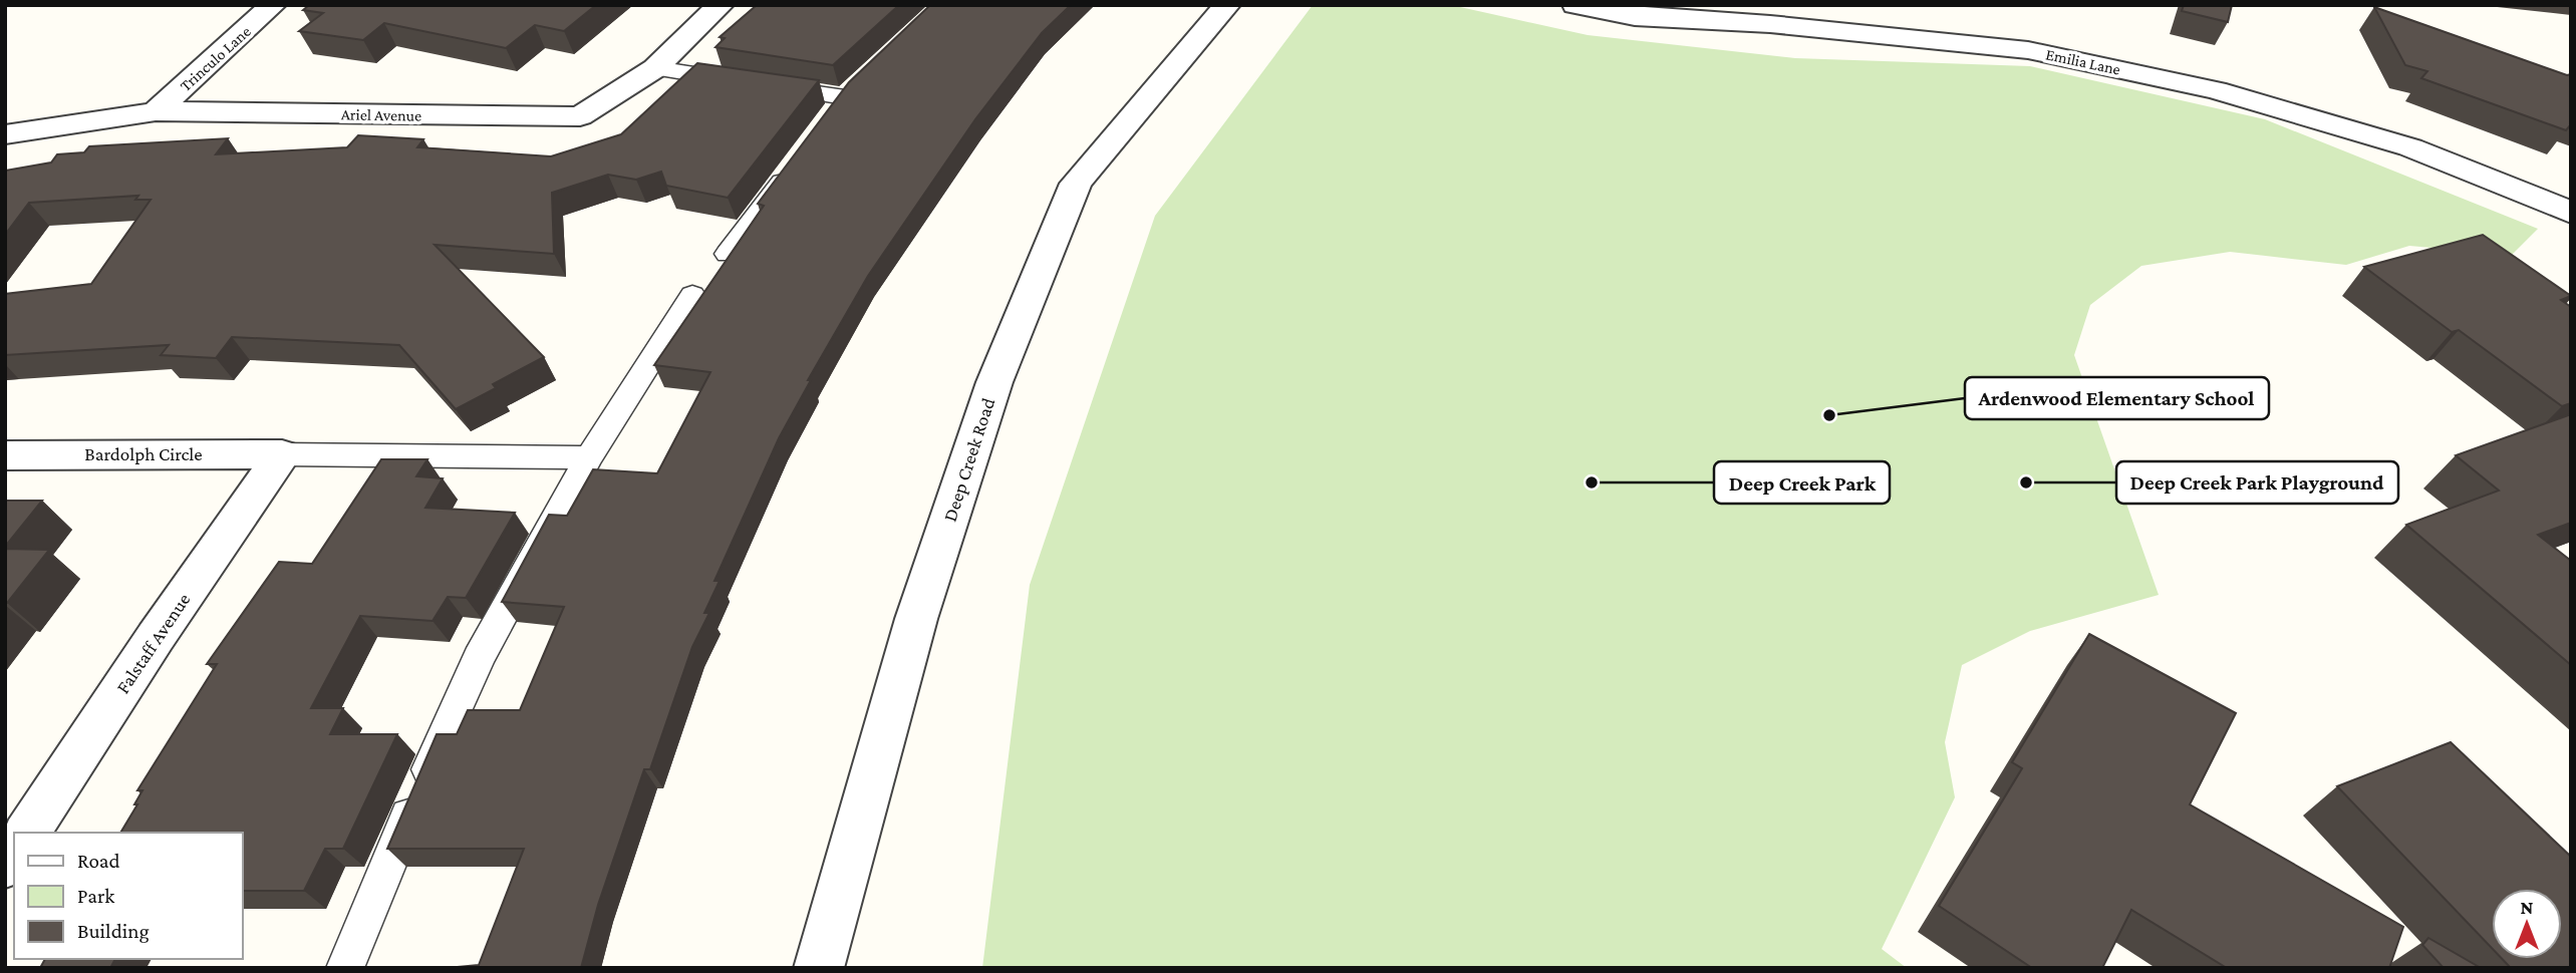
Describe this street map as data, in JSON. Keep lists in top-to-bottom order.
{
  "streets": {
    "street": [
      "Trinculo Lane",
      "Emilia Lane",
      "Ariel Avenue",
      "Bardolph Circle",
      "Deep Creek Road",
      "Falstaff Avenue"
    ]
  },
  "crossings": [
    ["Trinculo Lane", "Ariel Avenue"],
    ["Bardolph Circle", "Falstaff Avenue"]
  ],
  "places": ["Ardenwood Elementary School", "Deep Creek Park", "Deep Creek Park Playground"],
  "legend": ["Road", "Park", "Building"],
  "north": "top"
}
